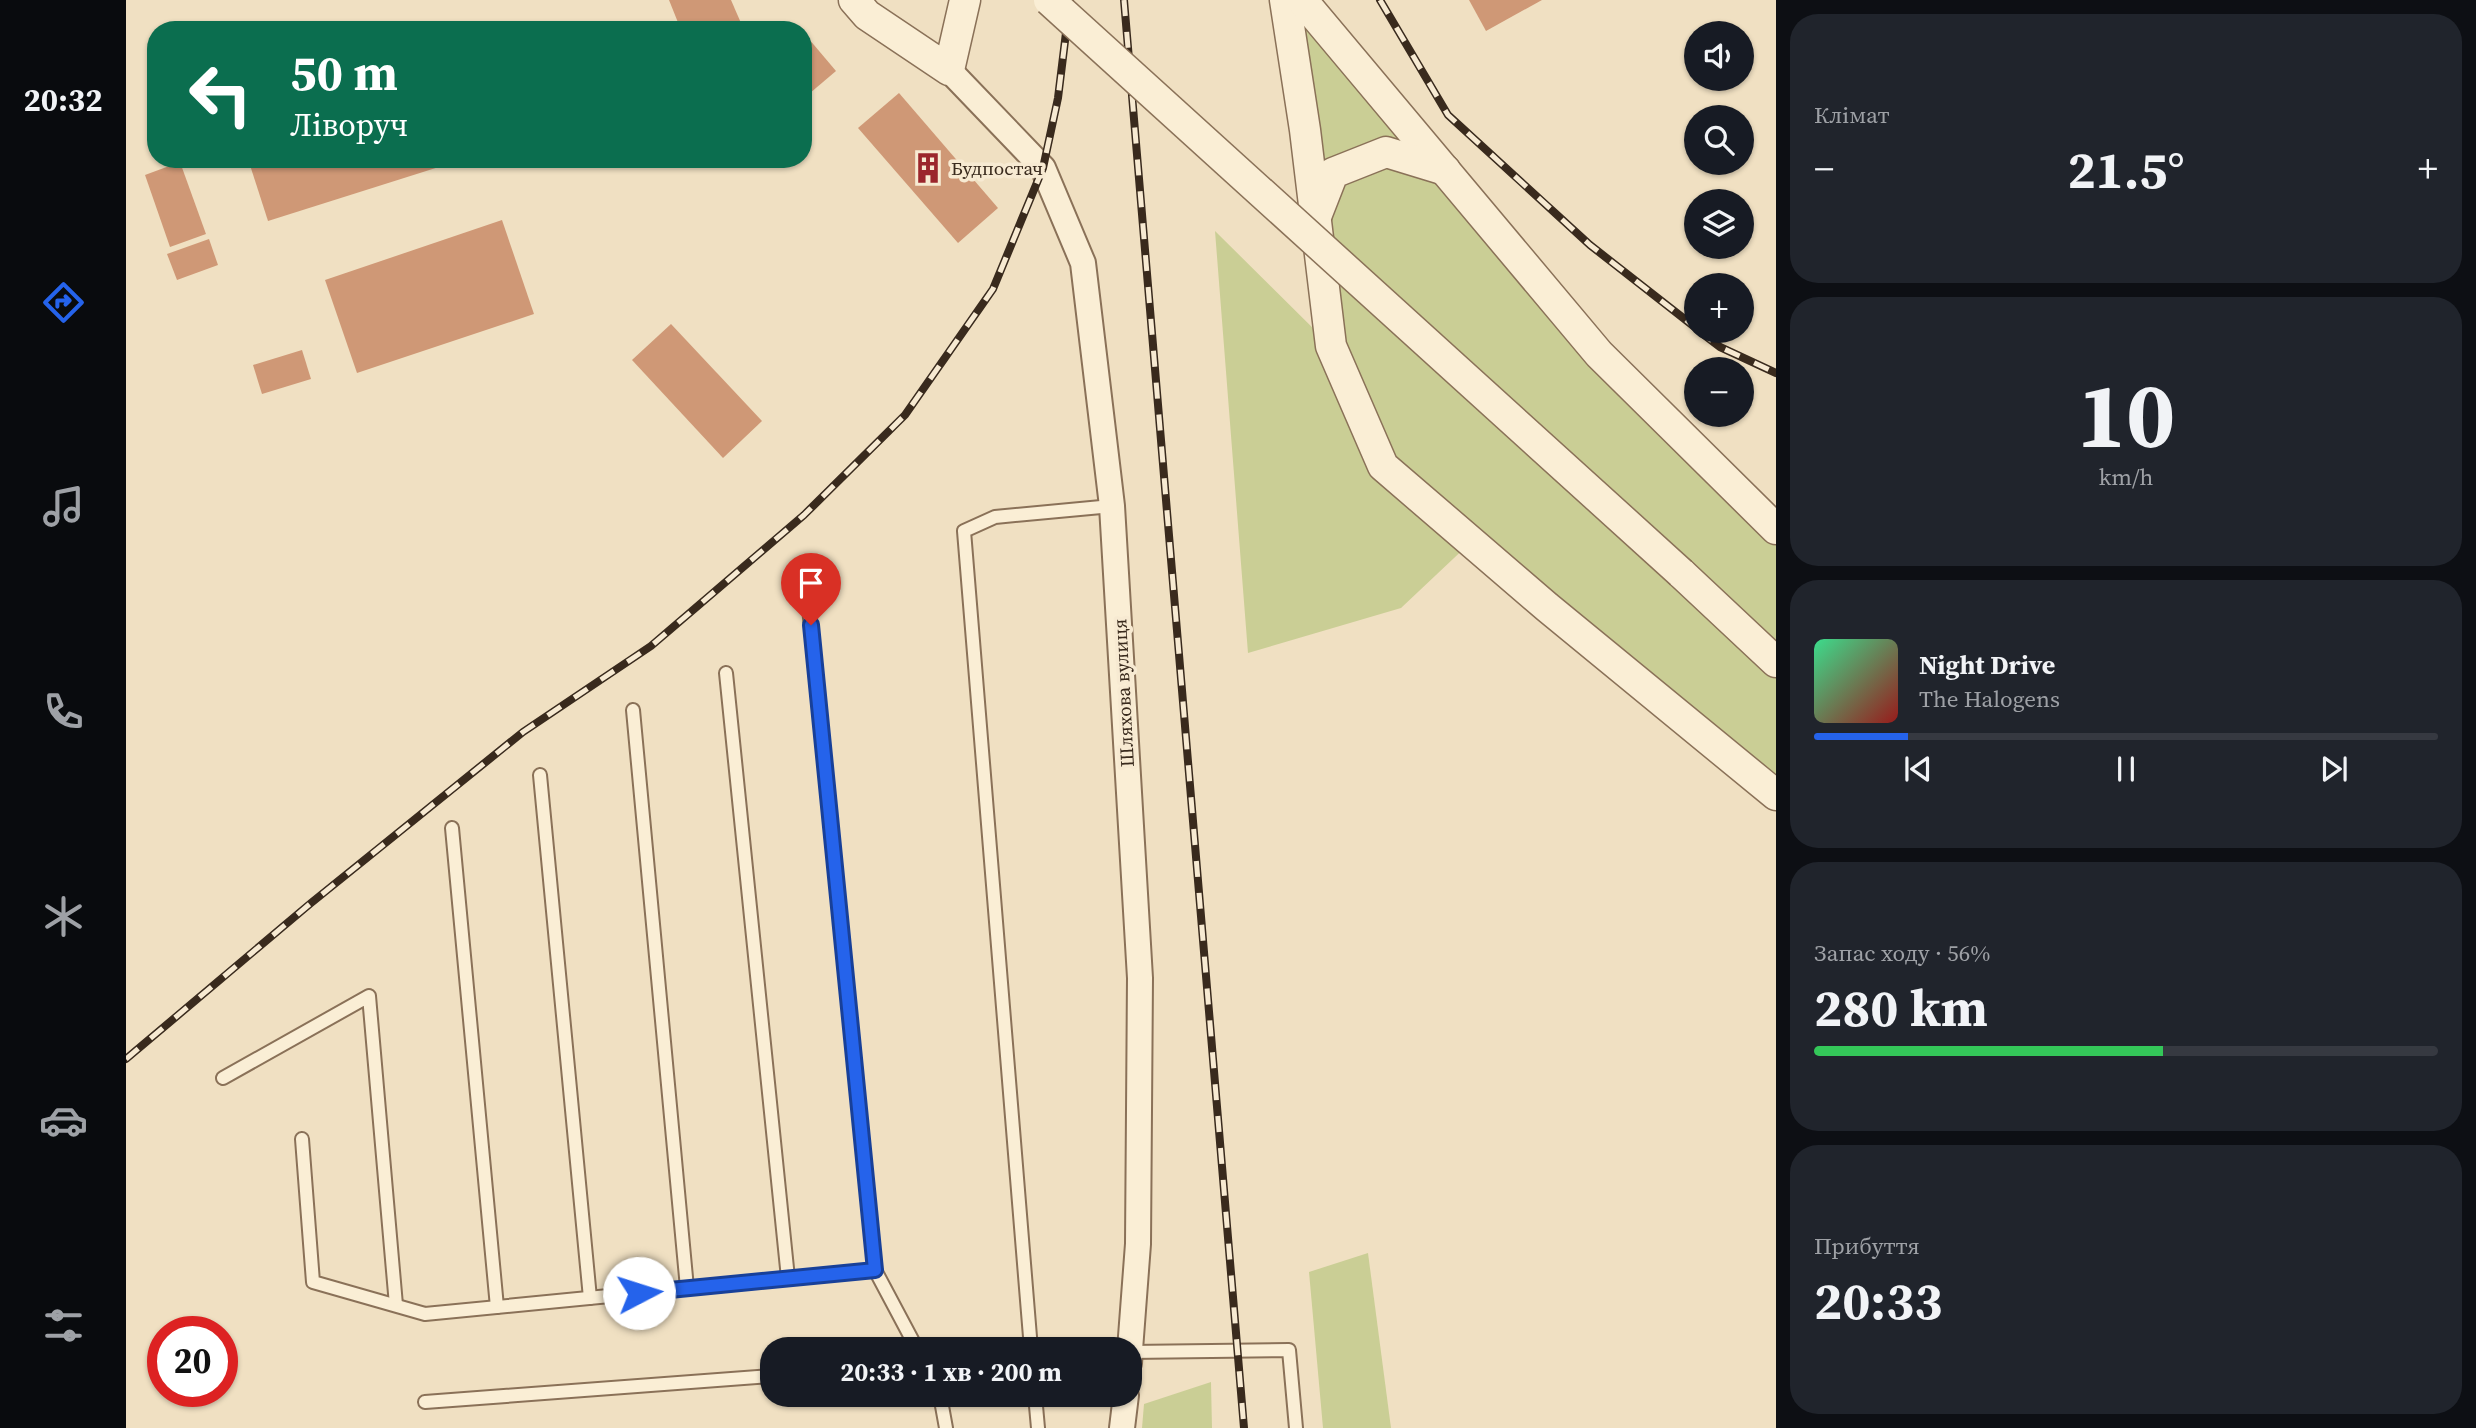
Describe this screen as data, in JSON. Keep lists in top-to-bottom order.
{
  "streets": {
    "street": ["Шляхова вулиця"]
  },
  "places": {
    "building": ["Будпостач"]
  },
  "page": {
    "tabs": "20:32",
    "tile": [
      "Клімат",
      ["10", "km/h"],
      ["Запас ходу · 56%", "280 km"],
      ["Прибуття", "20:33"]
    ],
    "map_buttons": ["+", "−"],
    "turn": ["50 m", "Ліворуч"],
    "heat": ["−", "21.5°", "+"],
    "song": ["Night Drive", "The Halogens"],
    "limit": "20",
    "trip": "20:33 · 1 хв · 200 m"
  }
}
